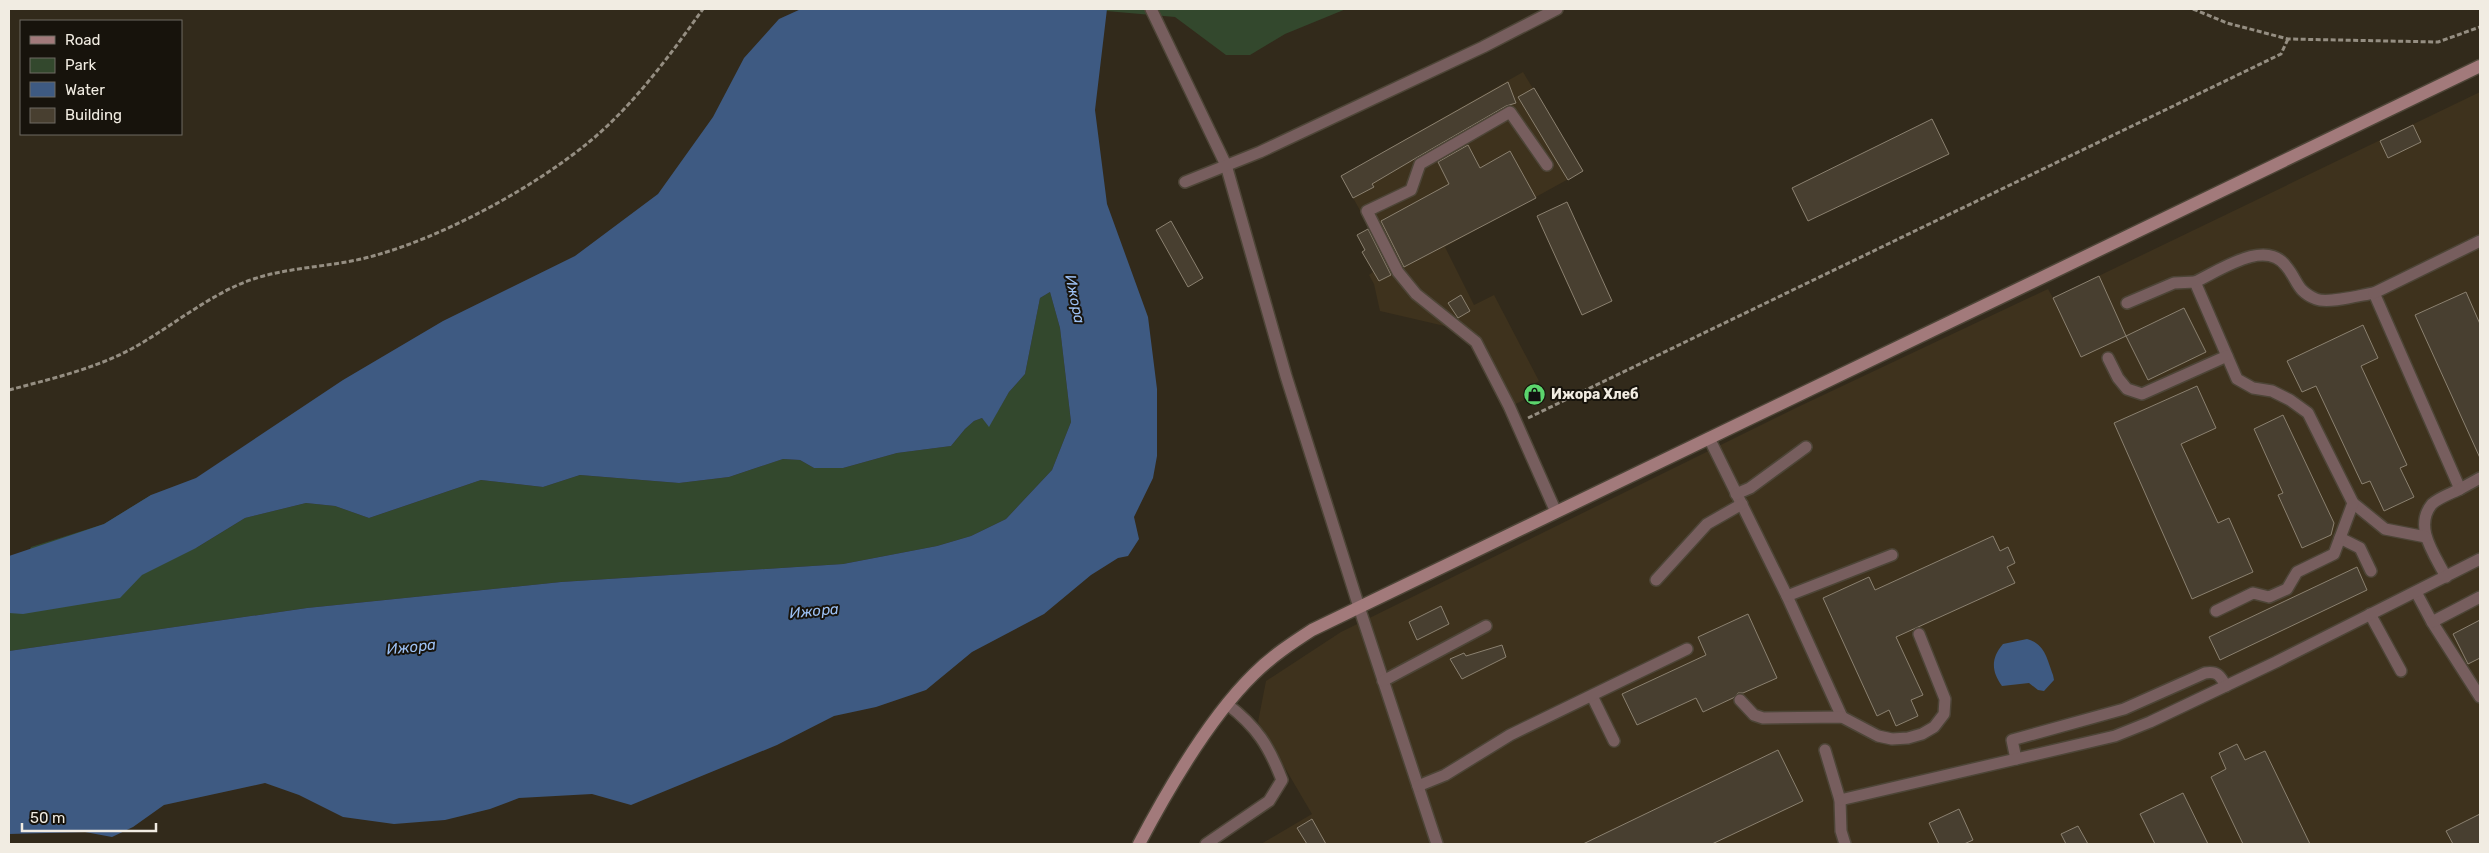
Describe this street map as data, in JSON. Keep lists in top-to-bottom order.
{
  "water": ["Ижора"],
  "places": {
    "shop": ["Ижора Хлеб"]
  },
  "legend": [
    "Road",
    "Park",
    "Water",
    "Building"
  ],
  "scale_bar": "50 m"
}
